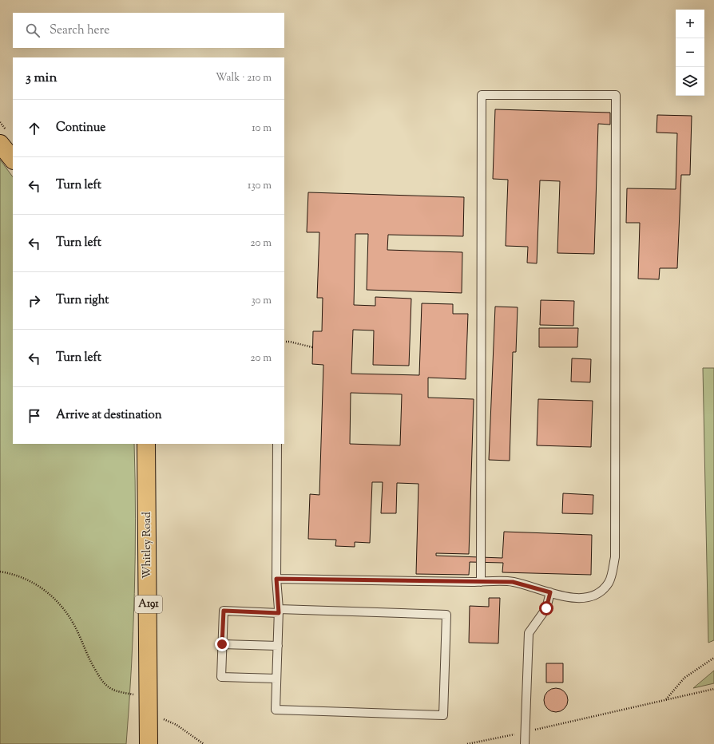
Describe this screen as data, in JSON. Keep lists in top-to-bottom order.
{
  "streets": {
    "main road": ["Whitley Road", "A191"]
  },
  "page": {
    "map_buttons": ["+", "−"],
    "search": "Search here",
    "heading": ["3 min", "Walk · 210 m"],
    "list": [
      ["Continue", "10 m"],
      ["Turn left", "130 m"],
      ["Turn left", "20 m"],
      ["Turn right", "30 m"],
      ["Turn left", "20 m"],
      "Arrive at destination"
    ]
  }
}
